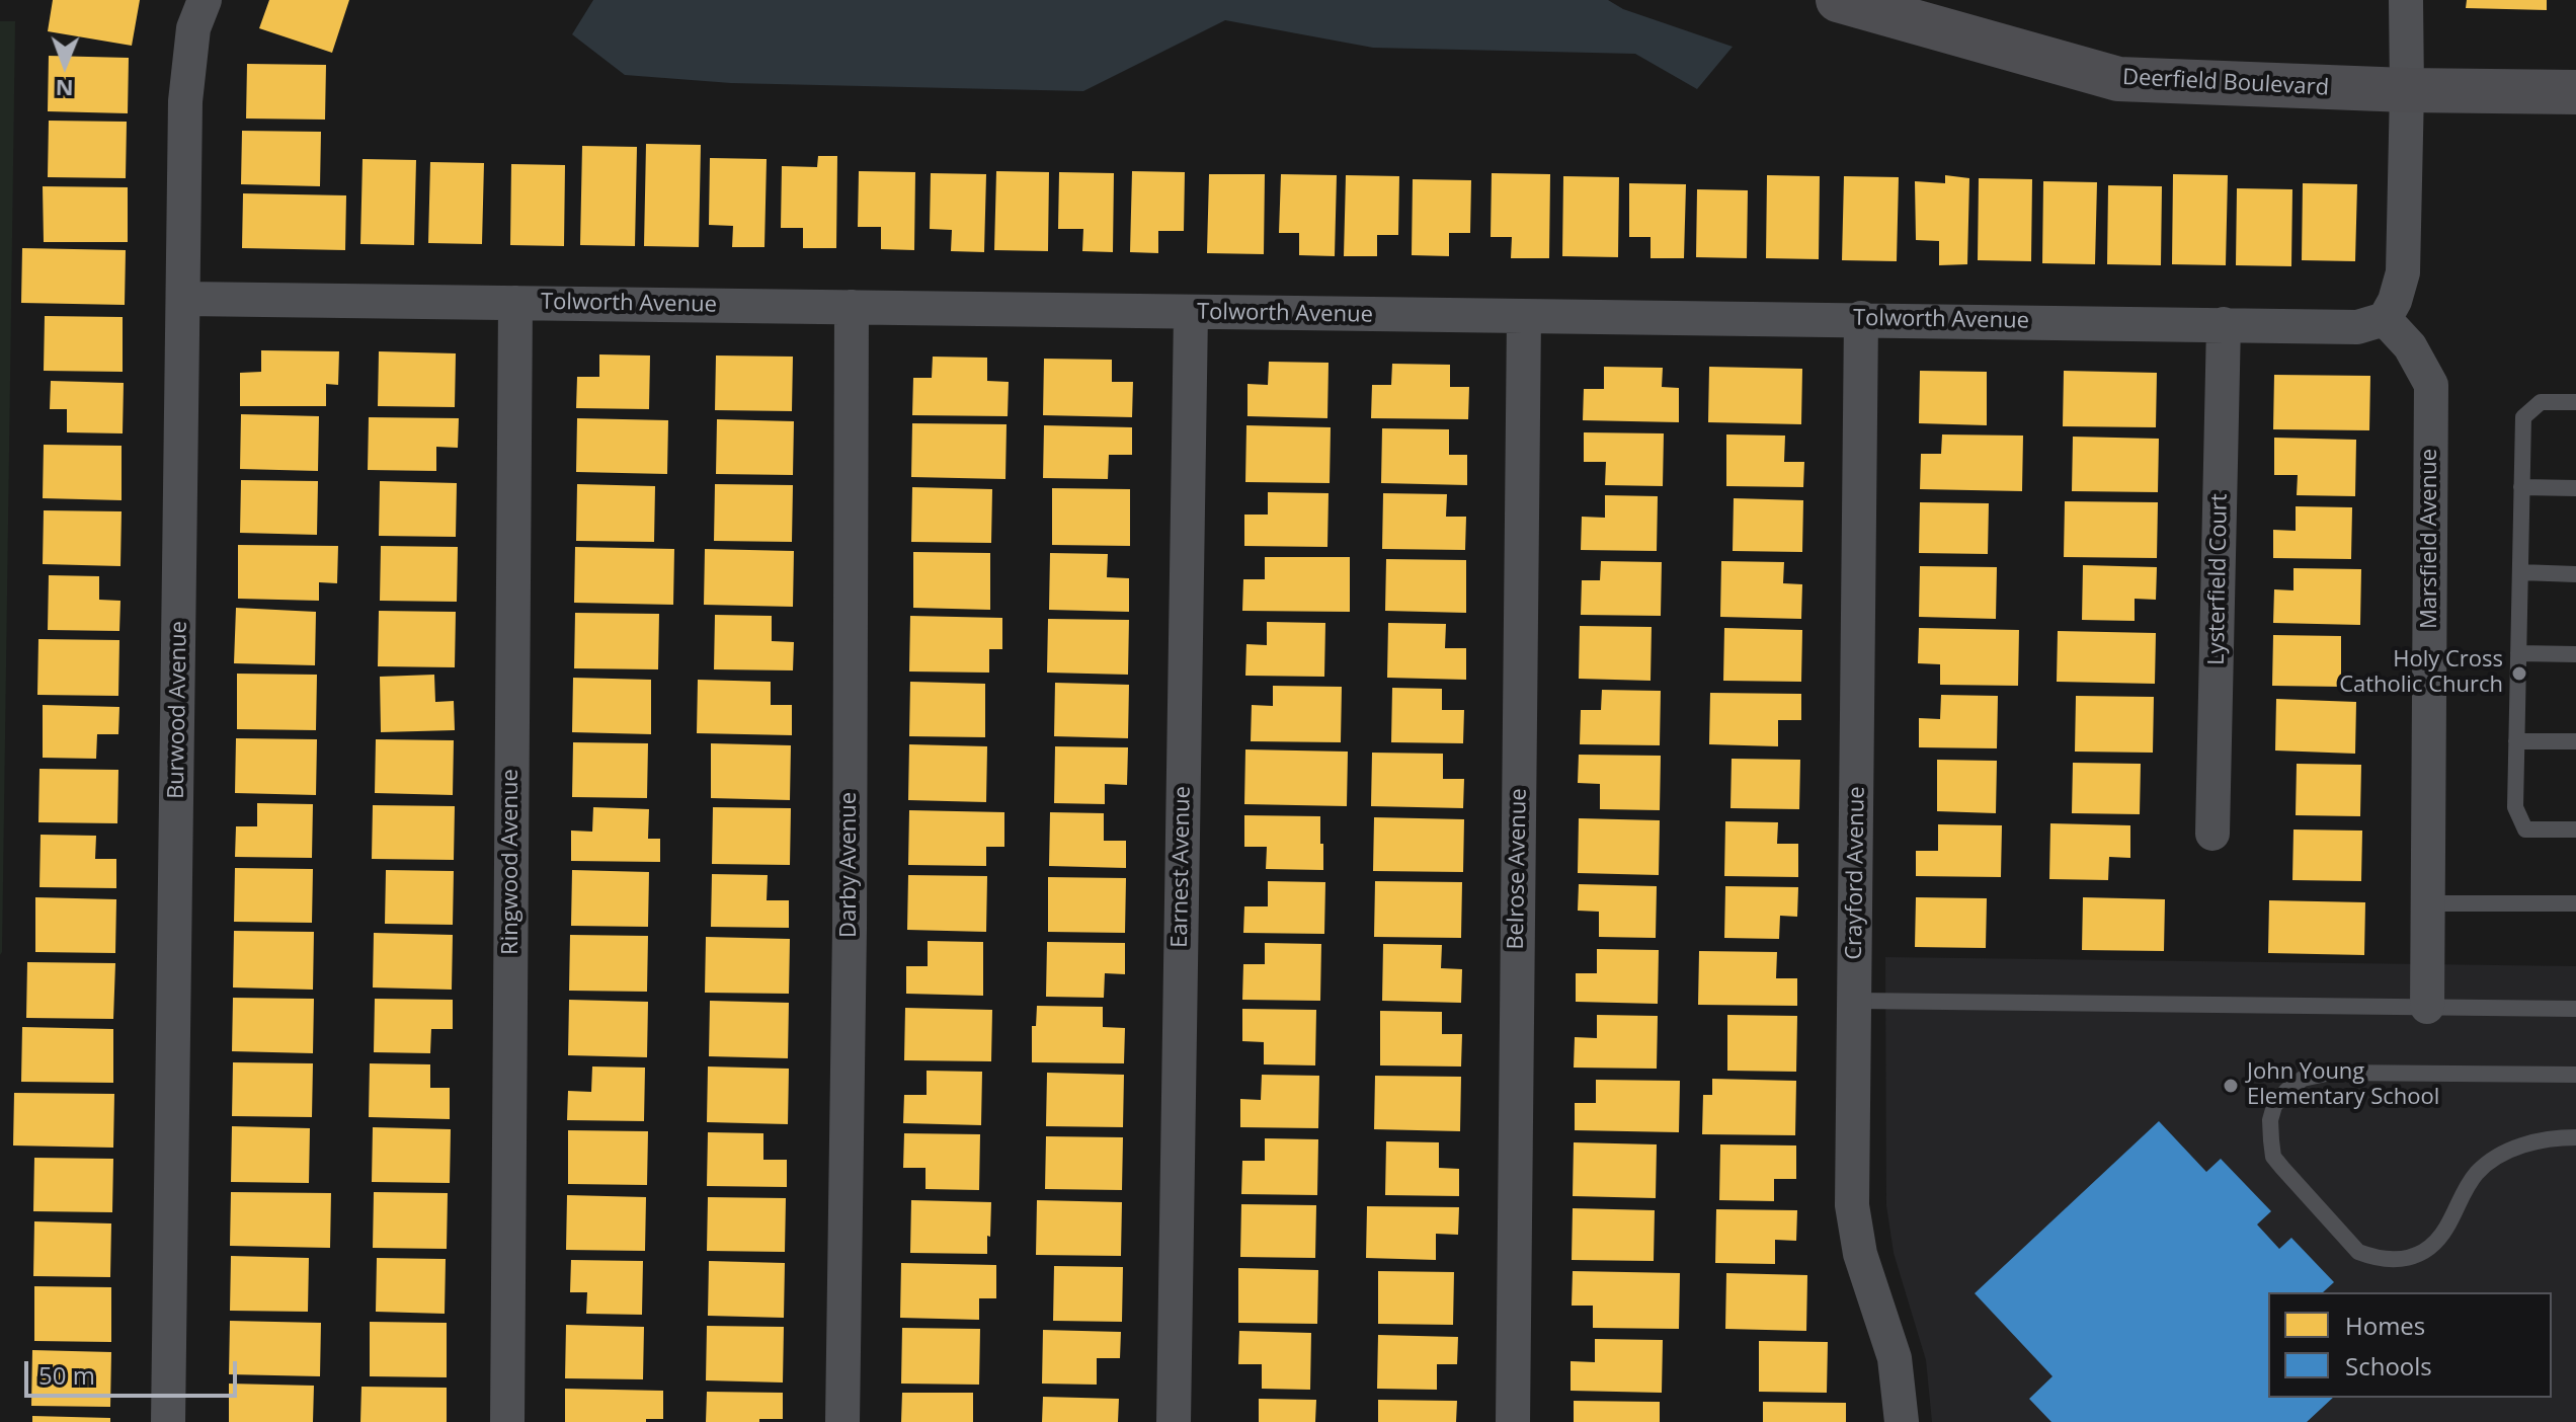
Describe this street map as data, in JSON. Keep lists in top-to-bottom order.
{
  "streets": {
    "street": [
      "Deerfield Boulevard",
      "Tolworth Avenue",
      "Marsfield Avenue",
      "Lysterfield Court",
      "Burwood Avenue",
      "Ringwood Avenue",
      "Darby Avenue",
      "Earnest Avenue",
      "Belrose Avenue",
      "Crayford Avenue"
    ]
  },
  "crossings": [
    ["Tolworth Avenue", "Marsfield Avenue"],
    ["Tolworth Avenue", "Lysterfield Court"],
    ["Tolworth Avenue", "Burwood Avenue"],
    ["Tolworth Avenue", "Ringwood Avenue"],
    ["Tolworth Avenue", "Darby Avenue"],
    ["Tolworth Avenue", "Earnest Avenue"],
    ["Tolworth Avenue", "Belrose Avenue"],
    ["Tolworth Avenue", "Crayford Avenue"]
  ],
  "places": ["Holy Cross Catholic Church", "John Young Elementary School"],
  "legend": ["Homes", "Schools"],
  "scale_bar": "50 m",
  "north": "bottom"
}
